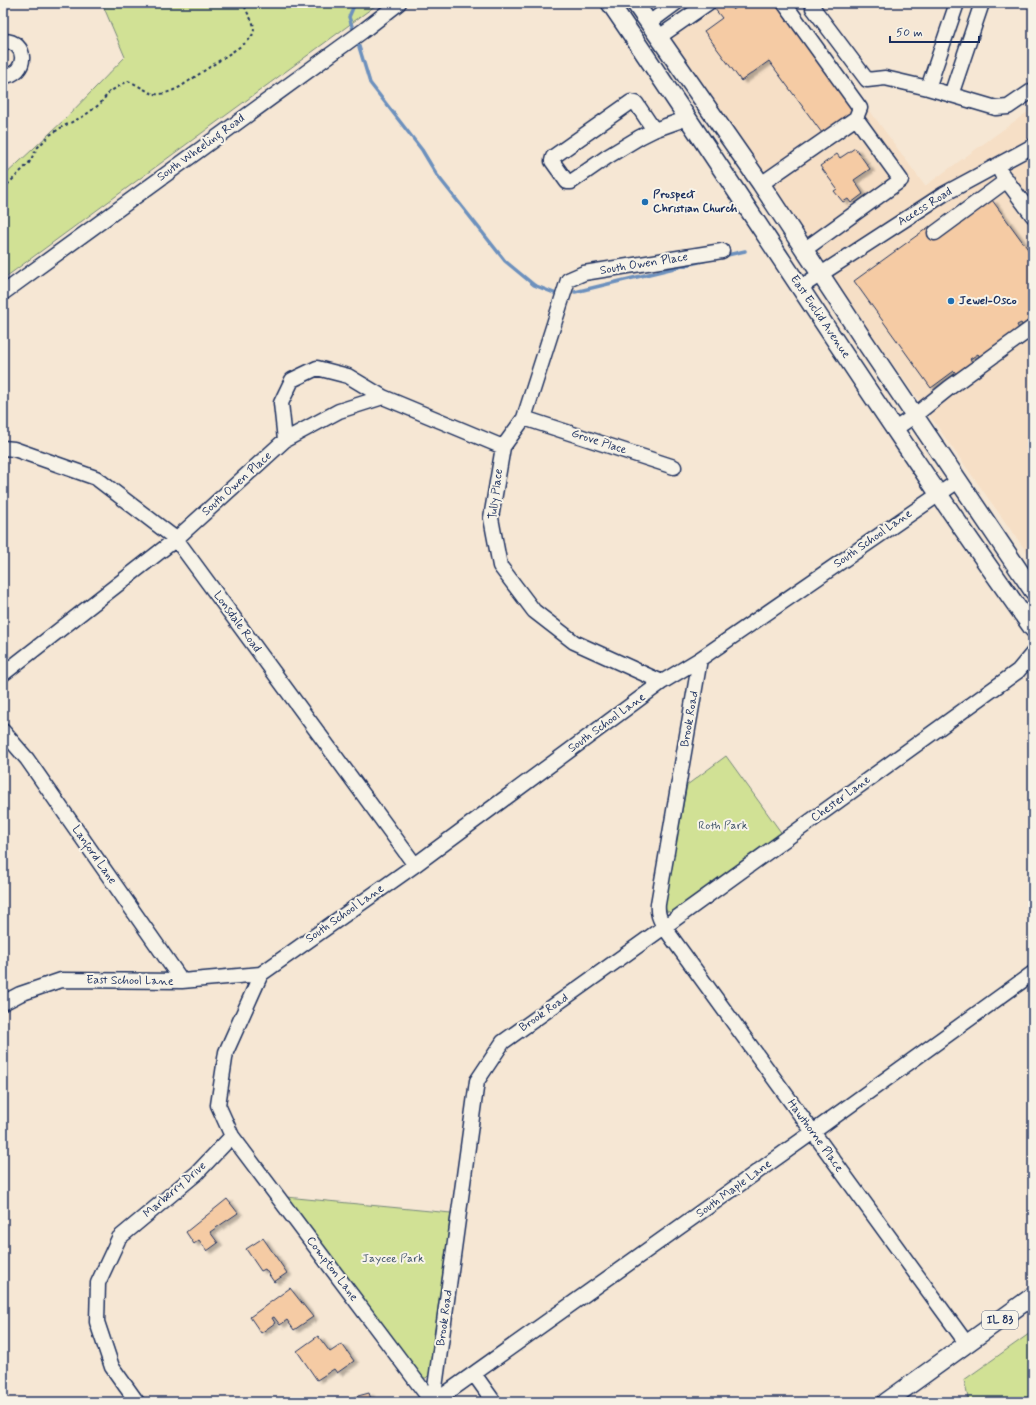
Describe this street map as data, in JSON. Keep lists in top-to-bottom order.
{
  "streets": {
    "main road": ["East Euclid Avenue", "IL 83"],
    "street": [
      "South Wheeling Road",
      "Access Road",
      "South Owen Place",
      "Grove Place",
      "Tully Place",
      "South School Lane",
      "Lonsdale Road",
      "Brook Road",
      "Chester Lane",
      "Lanford Lane",
      "East School Lane",
      "Hawthorne Place",
      "South Maple Lane",
      "Marberry Drive",
      "Compton Lane"
    ]
  },
  "crossings": [
    ["Access Road", "East Euclid Avenue"],
    ["South Owen Place", "Tully Place"],
    ["South Owen Place", "Lonsdale Road"],
    ["East Euclid Avenue", "South School Lane"],
    ["Grove Place", "Tully Place"],
    ["Tully Place", "South School Lane"],
    ["South School Lane", "Lonsdale Road"],
    ["South School Lane", "Brook Road"],
    ["South School Lane", "East School Lane"],
    ["Brook Road", "Chester Lane"],
    ["Brook Road", "Hawthorne Place"],
    ["Brook Road", "South Maple Lane"],
    ["Brook Road", "Compton Lane"],
    ["Chester Lane", "Hawthorne Place"],
    ["Lanford Lane", "East School Lane"],
    ["Hawthorne Place", "South Maple Lane"],
    ["Hawthorne Place", "IL 83"],
    ["South Maple Lane", "Compton Lane"],
    ["Marberry Drive", "Compton Lane"]
  ],
  "parks": ["Roth Park", "Jaycee Park"],
  "places": ["Prospect Christian Church", "Jewel-Osco"],
  "scale_bar": "50 m"
}
